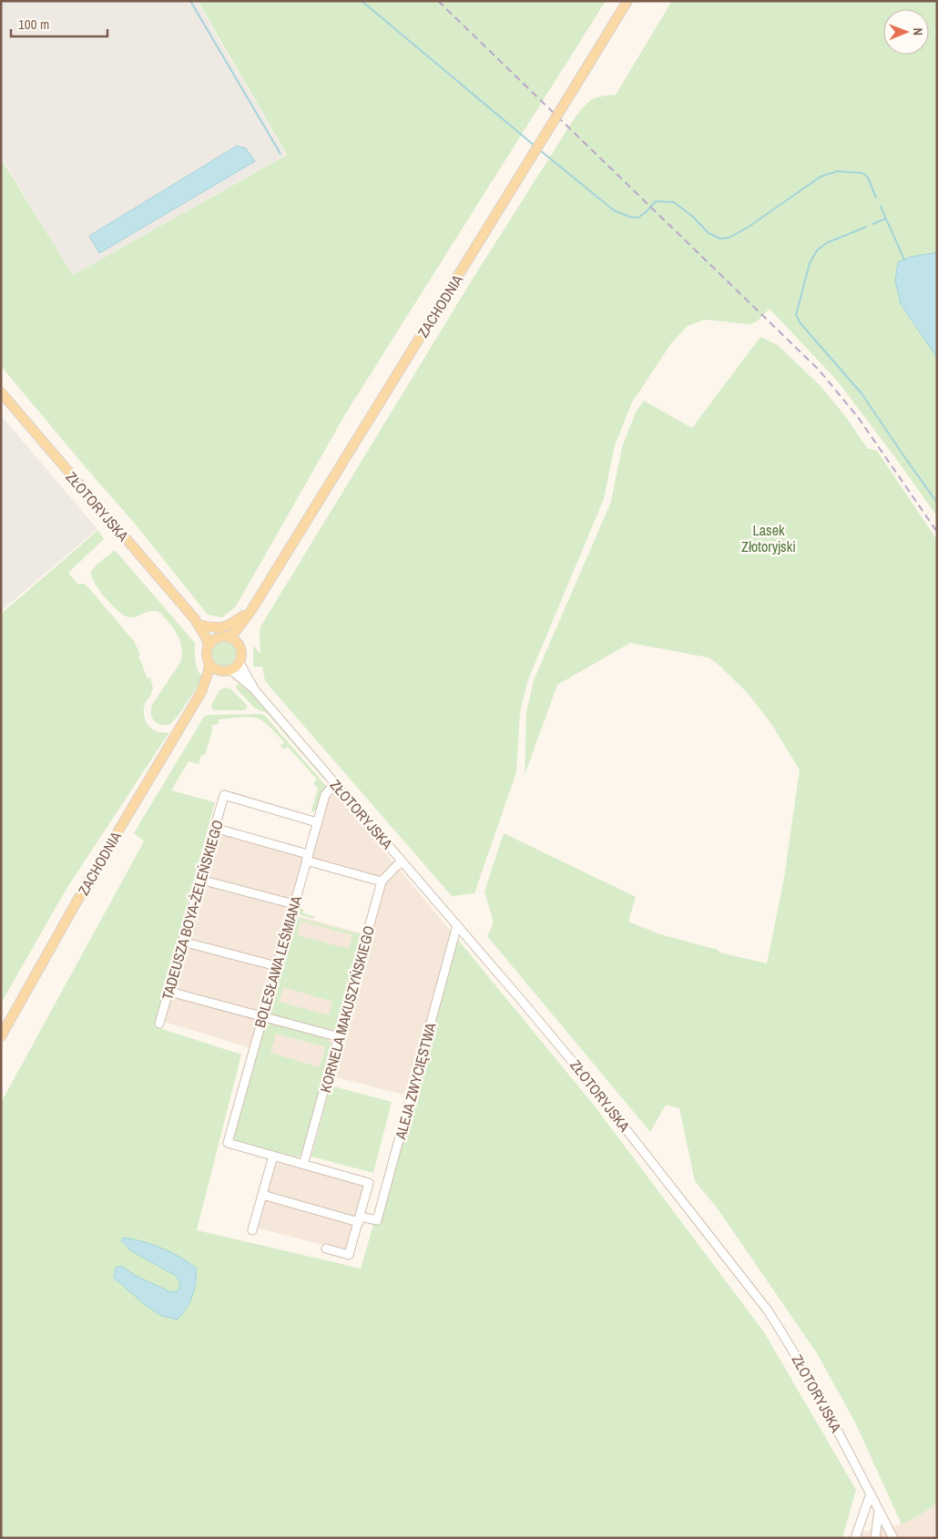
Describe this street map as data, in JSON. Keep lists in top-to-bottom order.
{
  "streets": {
    "main road": ["ZACHODNIA", "ZŁOTORYJSKA"],
    "street": [
      "TADEUSZA BOYA-ŻELEŃSKIEGO",
      "BOLESŁAWA LEŚMIANA",
      "KORNELA MAKUSZYŃSKIEGO",
      "ALEJA ZWYCIĘSTWA"
    ]
  },
  "crossings": [
    ["ZACHODNIA", "ZŁOTORYJSKA"],
    ["ZŁOTORYJSKA", "BOLESŁAWA LEŚMIANA"],
    ["ZŁOTORYJSKA", "ALEJA ZWYCIĘSTWA"],
    ["TADEUSZA BOYA-ŻELEŃSKIEGO", "BOLESŁAWA LEŚMIANA"]
  ],
  "parks": ["Lasek Złotoryjski"],
  "scale_bar": "100 m",
  "north": "right"
}
